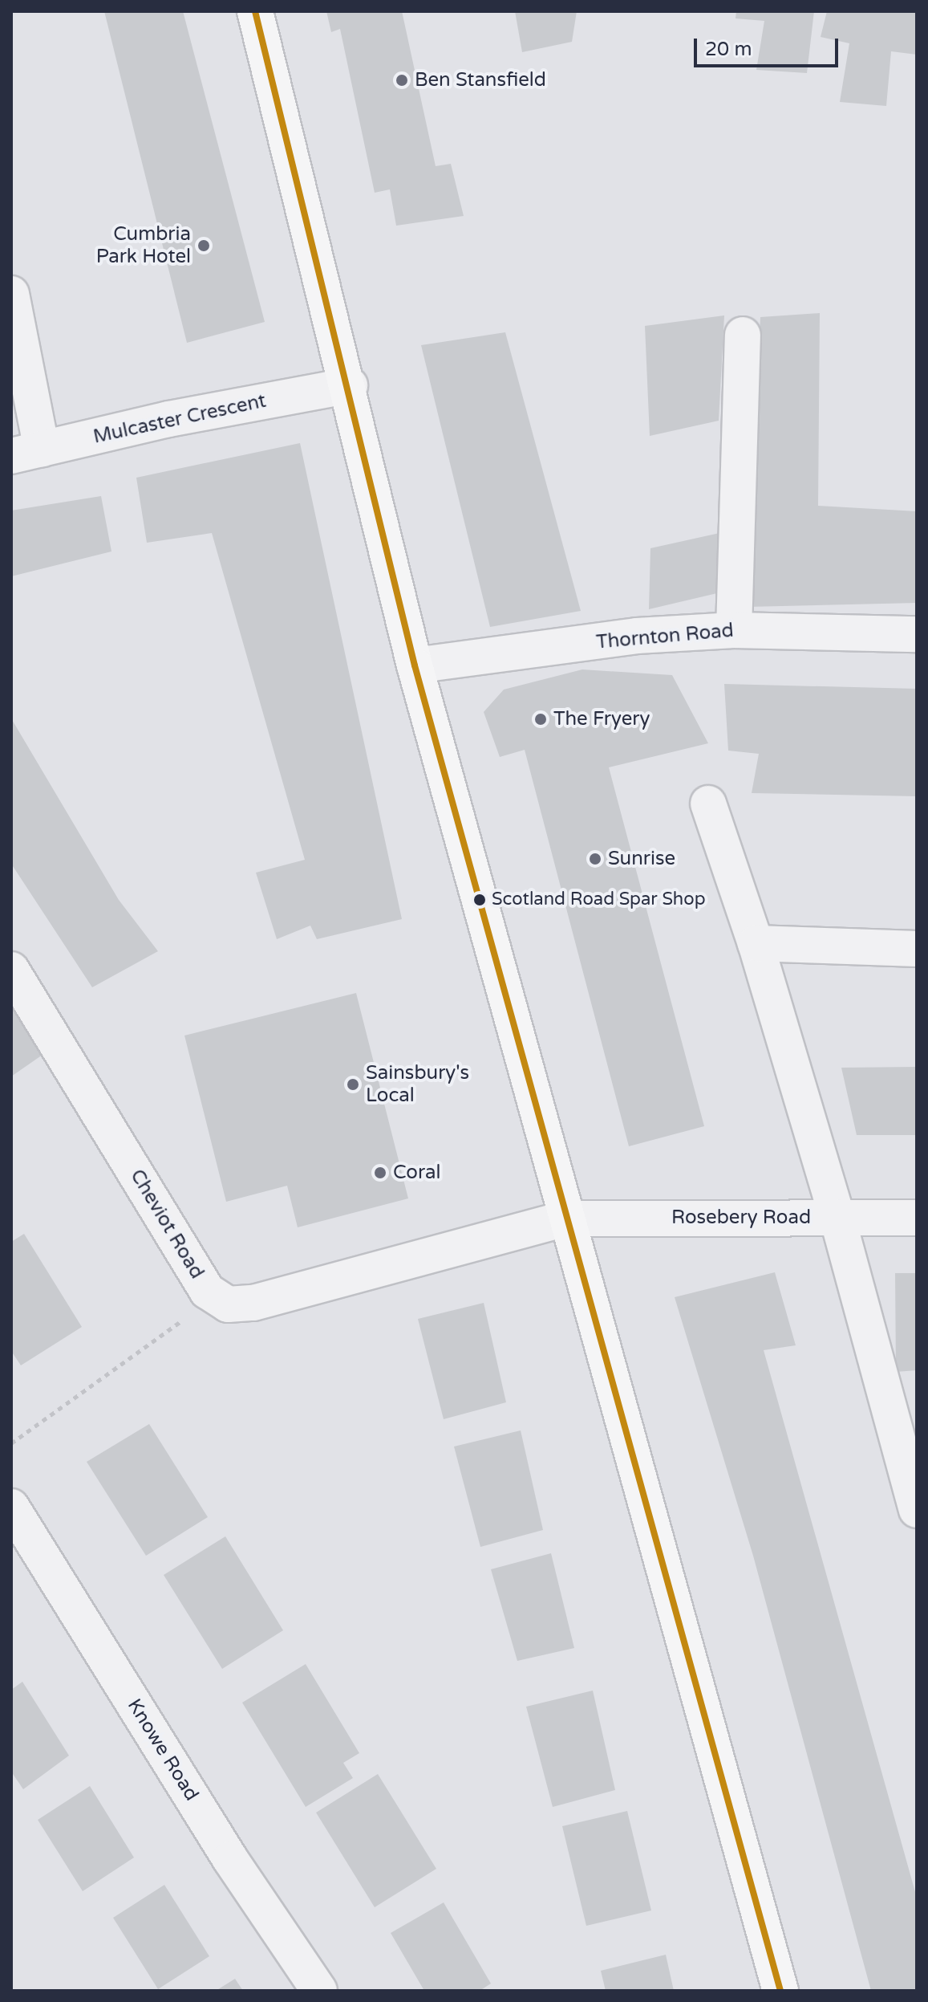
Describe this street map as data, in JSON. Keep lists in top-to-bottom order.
{
  "streets": {
    "street": [
      "Mulcaster Crescent",
      "Thornton Road",
      "Rosebery Road",
      "Cheviot Road",
      "Knowe Road"
    ]
  },
  "crossings": [
    ["Rosebery Road", "Cheviot Road"]
  ],
  "places": [
    "Ben Stansfield",
    "Cumbria Park Hotel",
    "The Fryery",
    "Sunrise",
    "Scotland Road Spar Shop",
    "Sainsbury's Local",
    "Coral"
  ],
  "scale_bar": "20 m"
}
